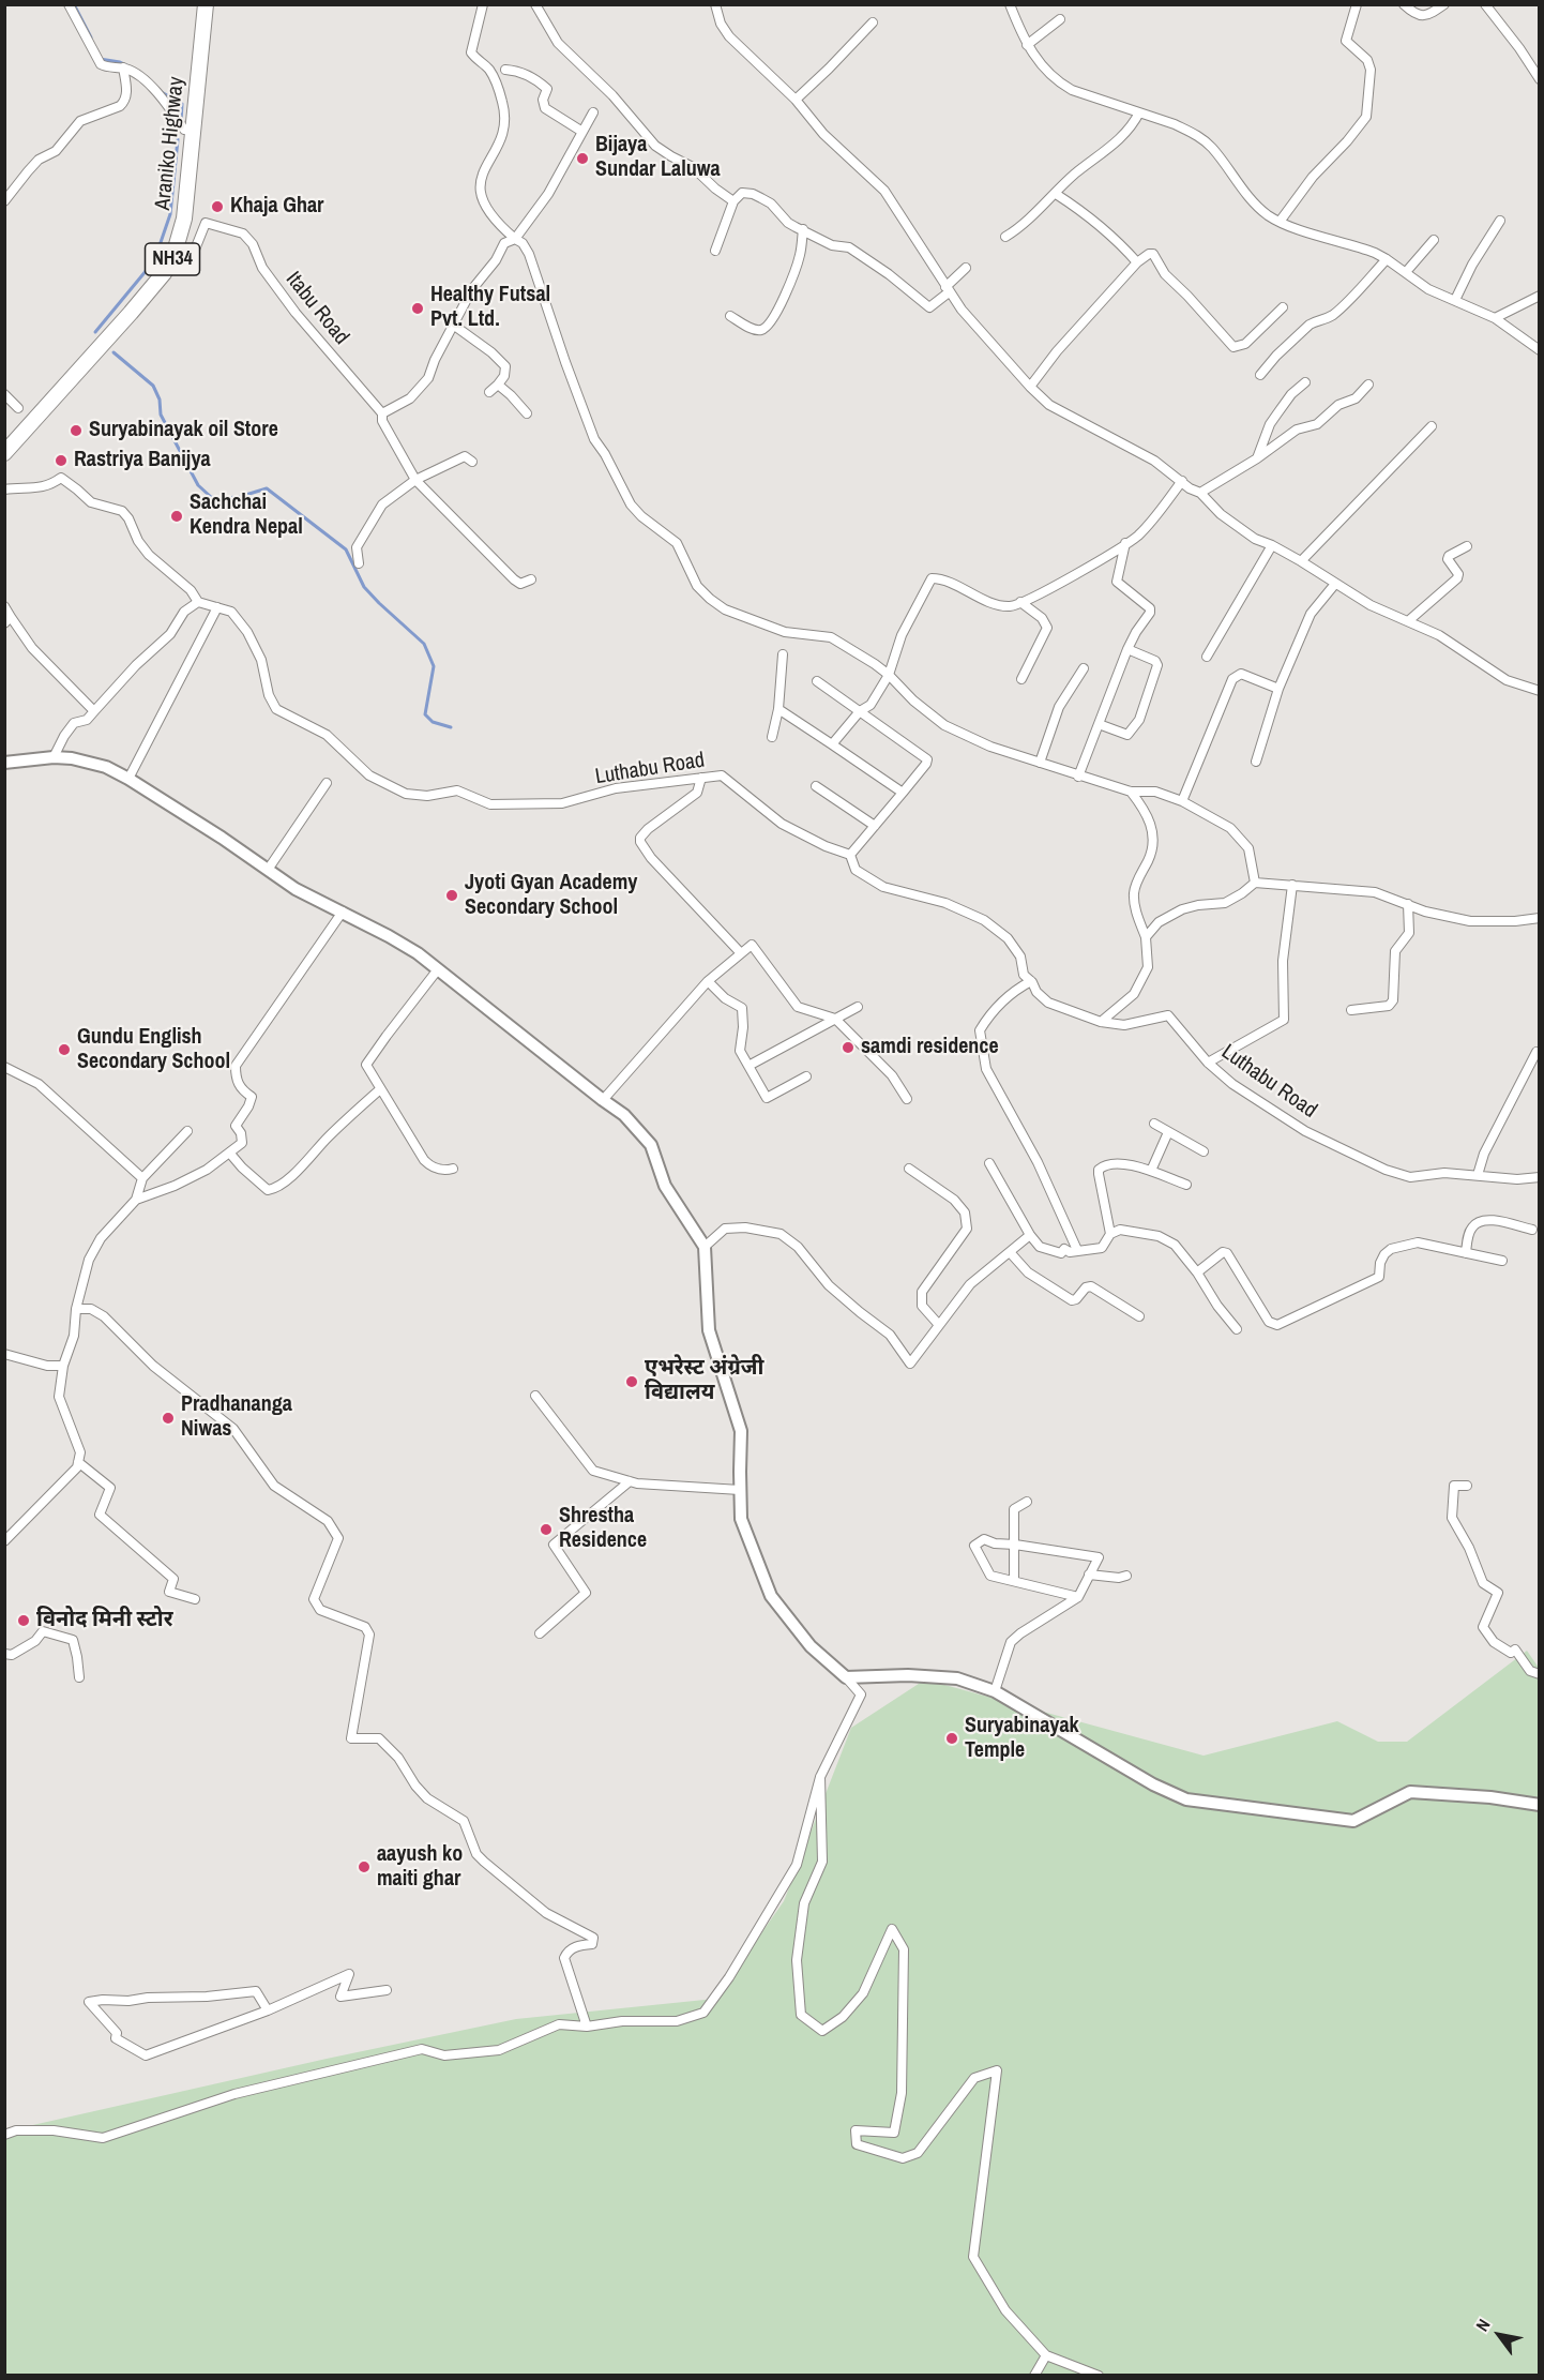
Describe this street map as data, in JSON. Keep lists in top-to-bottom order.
{
  "streets": {
    "highway": ["Araniko Highway", "NH34"],
    "street": ["Itabu Road", "Luthabu Road"]
  },
  "crossings": [
    ["Araniko Highway", "Itabu Road"]
  ],
  "places": [
    "Bijaya Sundar Laluwa",
    "Khaja Ghar",
    "Healthy Futsal Pvt. Ltd.",
    "Suryabinayak oil Store",
    "Rastriya Banijya",
    "Sachchai Kendra Nepal",
    "Jyoti Gyan Academy Secondary School",
    "samdi residence",
    "Gundu English Secondary School",
    "एभरेस्ट अंग्रेजी विद्यालय",
    "Pradhananga Niwas",
    "Shrestha Residence",
    "विनोद मिनी स्टोर",
    "Suryabinayak Temple",
    "aayush ko maiti ghar"
  ],
  "north": "top left"
}
